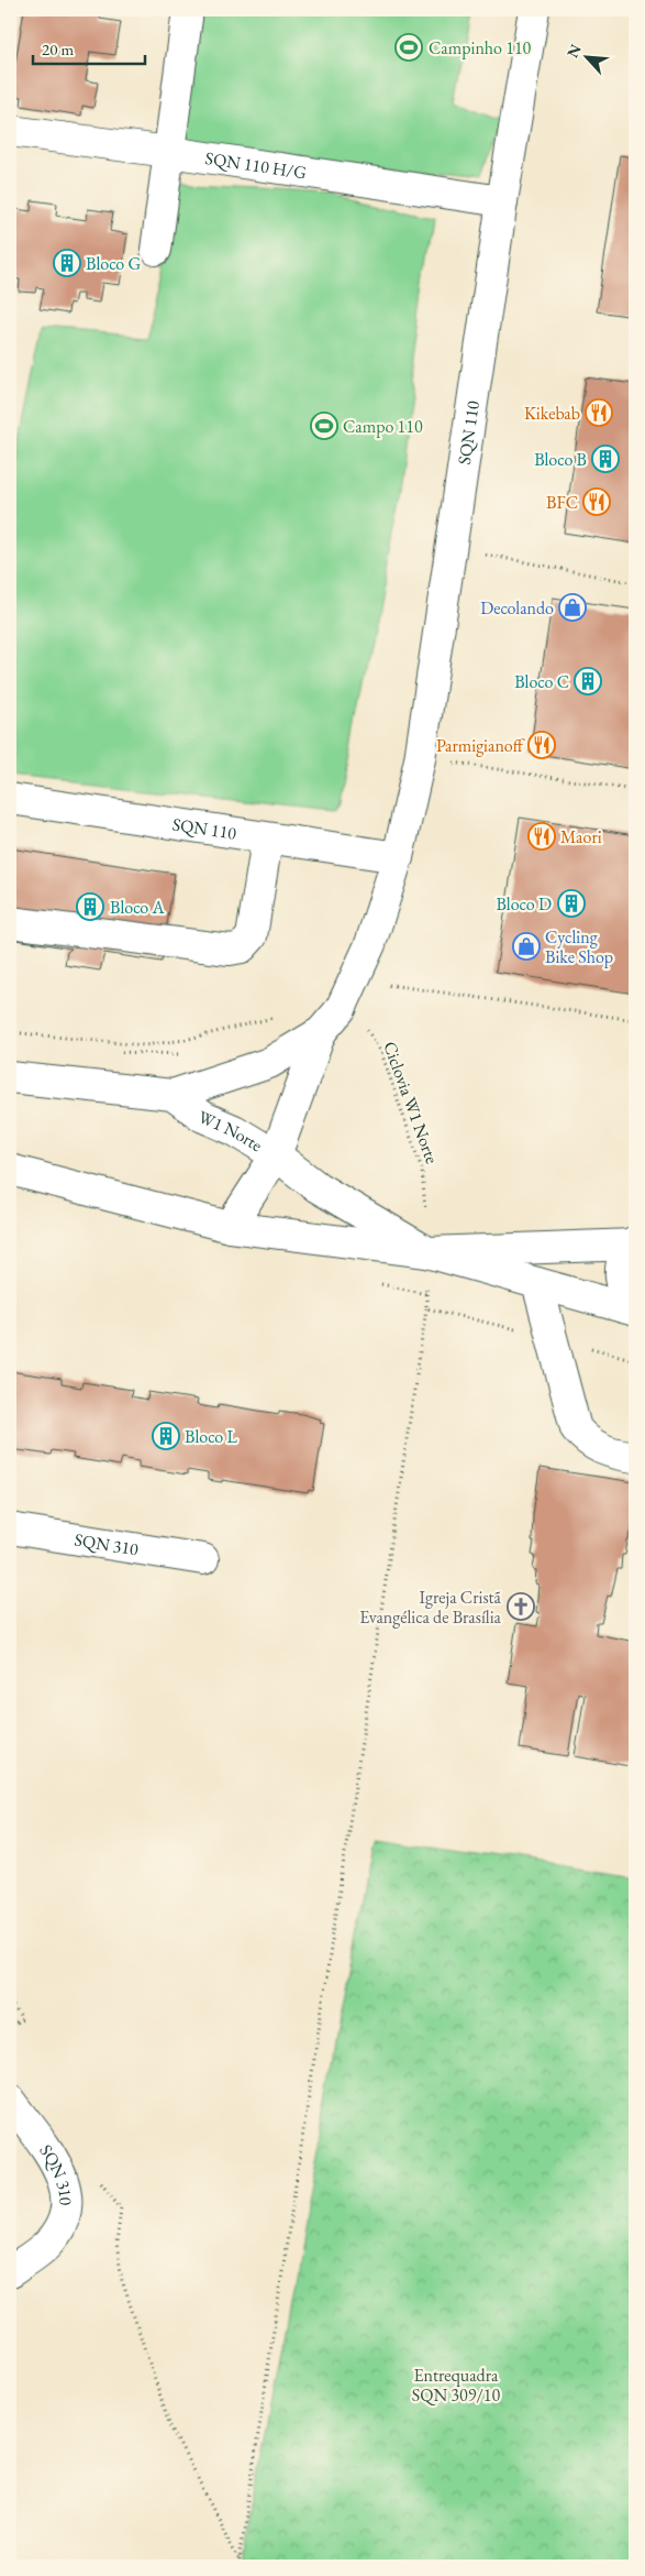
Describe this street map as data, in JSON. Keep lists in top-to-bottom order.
{
  "streets": {
    "street": [
      "SQN 110 H/G",
      "SQN 110",
      "W1 Norte",
      "SQN 310"
    ],
    "path": ["Ciclovia W1 Norte"]
  },
  "crossings": [
    ["SQN 110 H/G", "SQN 110"],
    ["SQN 110", "Ciclovia W1 Norte"],
    ["SQN 110", "W1 Norte"],
    ["Ciclovia W1 Norte", "W1 Norte"]
  ],
  "parks": ["Entrequadra SQN 309/10"],
  "places": {
    "sports": ["Campinho 110", "Campo 110"],
    "building": [
      "Bloco G",
      "Bloco B",
      "Bloco C",
      "Bloco D",
      "Bloco A",
      "Bloco L"
    ],
    "restaurant": [
      "Kikebab",
      "BFC",
      "Parmigianoff",
      "Maori"
    ],
    "shop": ["Decolando", "Cycling Bike Shop"],
    "church": ["Igreja Cristã Evangélica de Brasília"]
  },
  "scale_bar": "20 m",
  "north": "top left"
}
